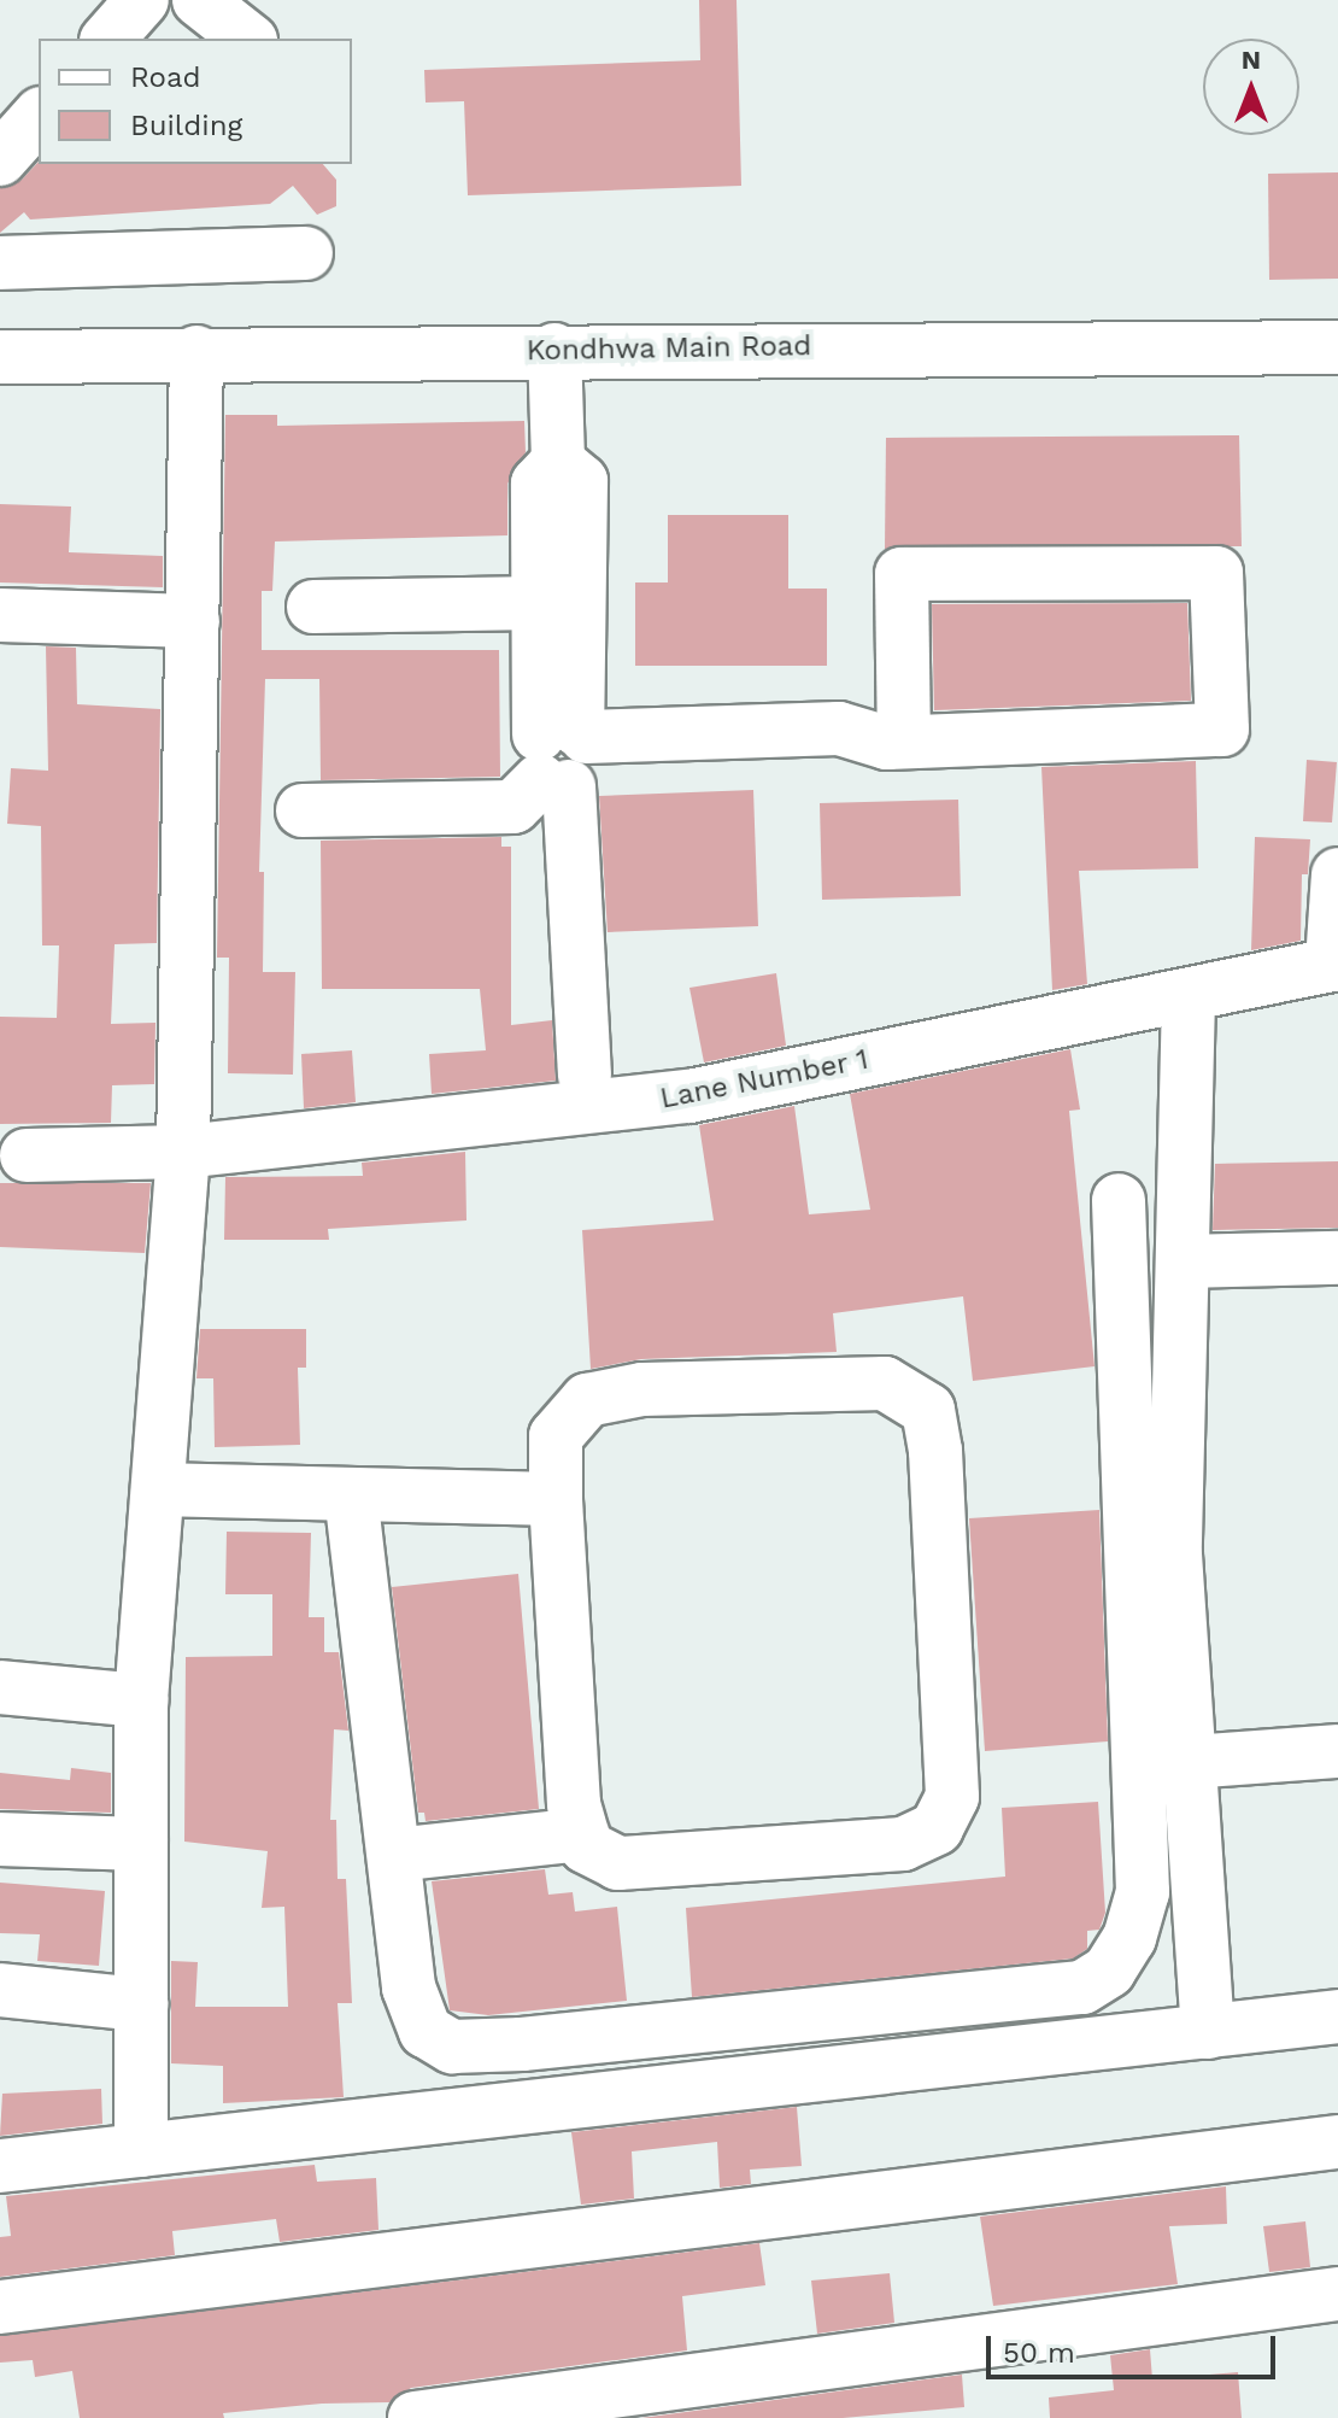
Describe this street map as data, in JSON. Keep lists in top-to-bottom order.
{
  "streets": {
    "street": ["Kondhwa Main Road", "Lane Number 1"]
  },
  "legend": ["Road", "Building"],
  "scale_bar": "50 m",
  "north": "top"
}
